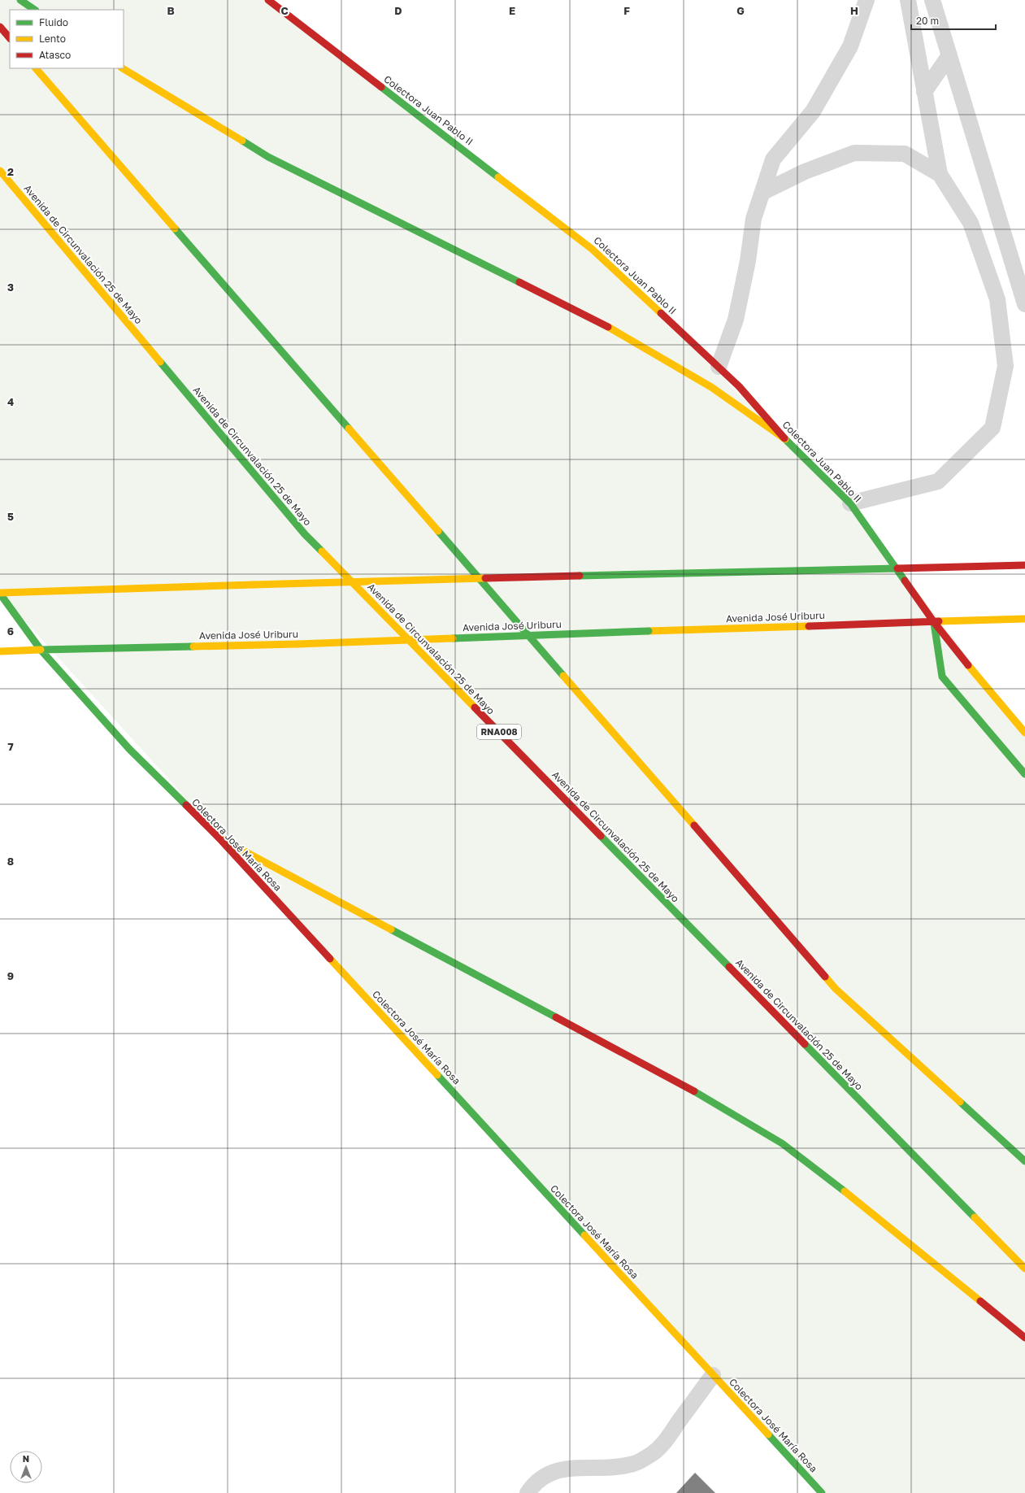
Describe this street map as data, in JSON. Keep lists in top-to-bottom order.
{
  "streets": {
    "main road": [
      "Colectora Juan Pablo II",
      "Avenida de Circunvalación 25 de Mayo",
      "Avenida José Uriburu",
      "RNA008",
      "Colectora José María Rosa"
    ]
  },
  "crossings": [
    ["Colectora Juan Pablo II", "Avenida José Uriburu"],
    ["Avenida José Uriburu", "Colectora José María Rosa"]
  ],
  "legend": ["Fluido", "Lento", "Atasco"],
  "scale_bar": "20 m",
  "north": "top",
  "grid": {
    "columns": [
      "B",
      "C",
      "D",
      "E",
      "F",
      "G",
      "H"
    ],
    "rows": [
      "2",
      "3",
      "4",
      "5",
      "6",
      "7",
      "8",
      "9"
    ]
  }
}
